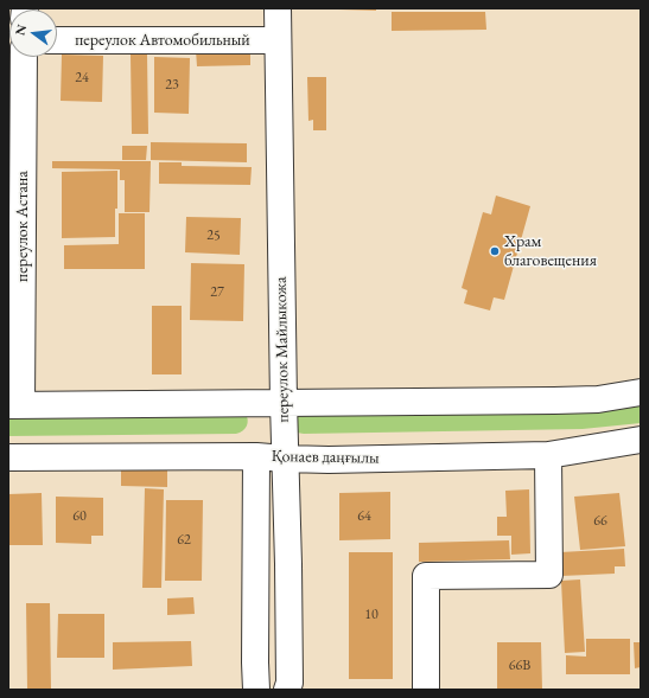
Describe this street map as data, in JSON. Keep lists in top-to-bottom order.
{
  "streets": {
    "street": [
      "переулок Автомобильный",
      "переулок Астана",
      "переулок Майлыкожа",
      "Қонаев даңғылы"
    ]
  },
  "crossings": [
    ["переулок Автомобильный", "переулок Майлыкожа"],
    ["переулок Майлыкожа", "Қонаев даңғылы"]
  ],
  "places": ["Храм благовещения"],
  "house_numbers": [
    "24",
    "23",
    "25",
    "27",
    "60",
    "64",
    "66",
    "62",
    "10",
    "66В"
  ],
  "north": "left"
}
